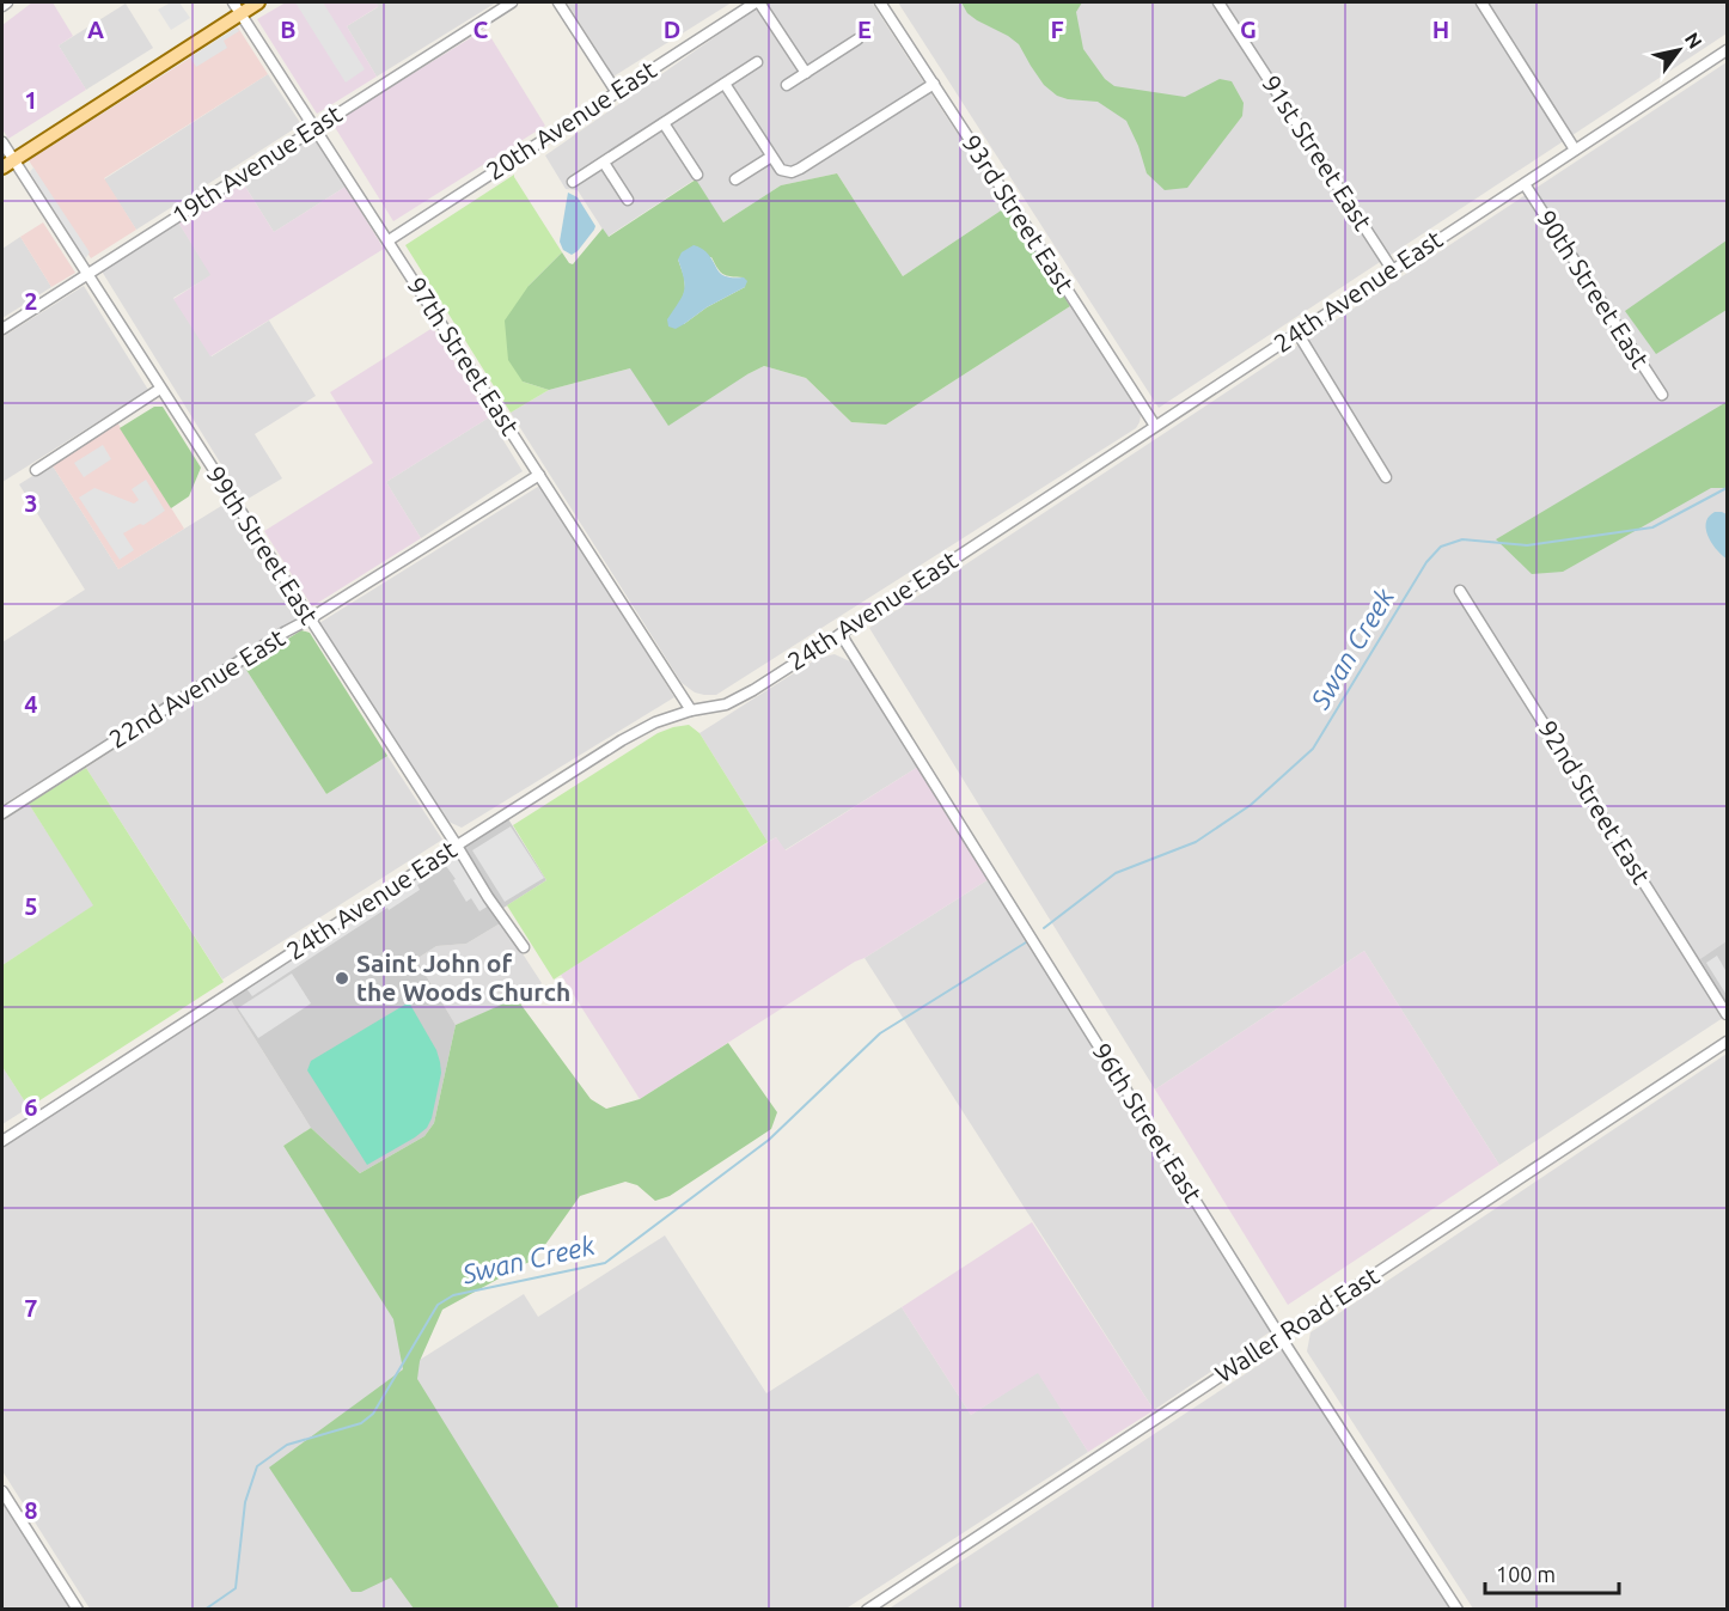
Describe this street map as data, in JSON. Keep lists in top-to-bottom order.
{
  "streets": {
    "street": [
      "20th Avenue East",
      "91st Street East",
      "19th Avenue East",
      "93rd Street East",
      "90th Street East",
      "24th Avenue East",
      "97th Street East",
      "99th Street East",
      "22nd Avenue East",
      "92nd Street East",
      "96th Street East",
      "Waller Road East"
    ]
  },
  "crossings": [
    ["20th Avenue East", "97th Street East"],
    ["91st Street East", "24th Avenue East"],
    ["19th Avenue East", "97th Street East"],
    ["19th Avenue East", "99th Street East"],
    ["93rd Street East", "24th Avenue East"],
    ["90th Street East", "24th Avenue East"],
    ["24th Avenue East", "97th Street East"],
    ["24th Avenue East", "99th Street East"],
    ["24th Avenue East", "96th Street East"],
    ["97th Street East", "22nd Avenue East"],
    ["99th Street East", "22nd Avenue East"],
    ["96th Street East", "Waller Road East"]
  ],
  "water": ["Swan Creek"],
  "places": ["Saint John of the Woods Church"],
  "scale_bar": "100 m",
  "north": "top right",
  "grid": {
    "columns": [
      "A",
      "B",
      "C",
      "D",
      "E",
      "F",
      "G",
      "H"
    ],
    "rows": [
      "1",
      "2",
      "3",
      "4",
      "5",
      "6",
      "7",
      "8"
    ]
  }
}
